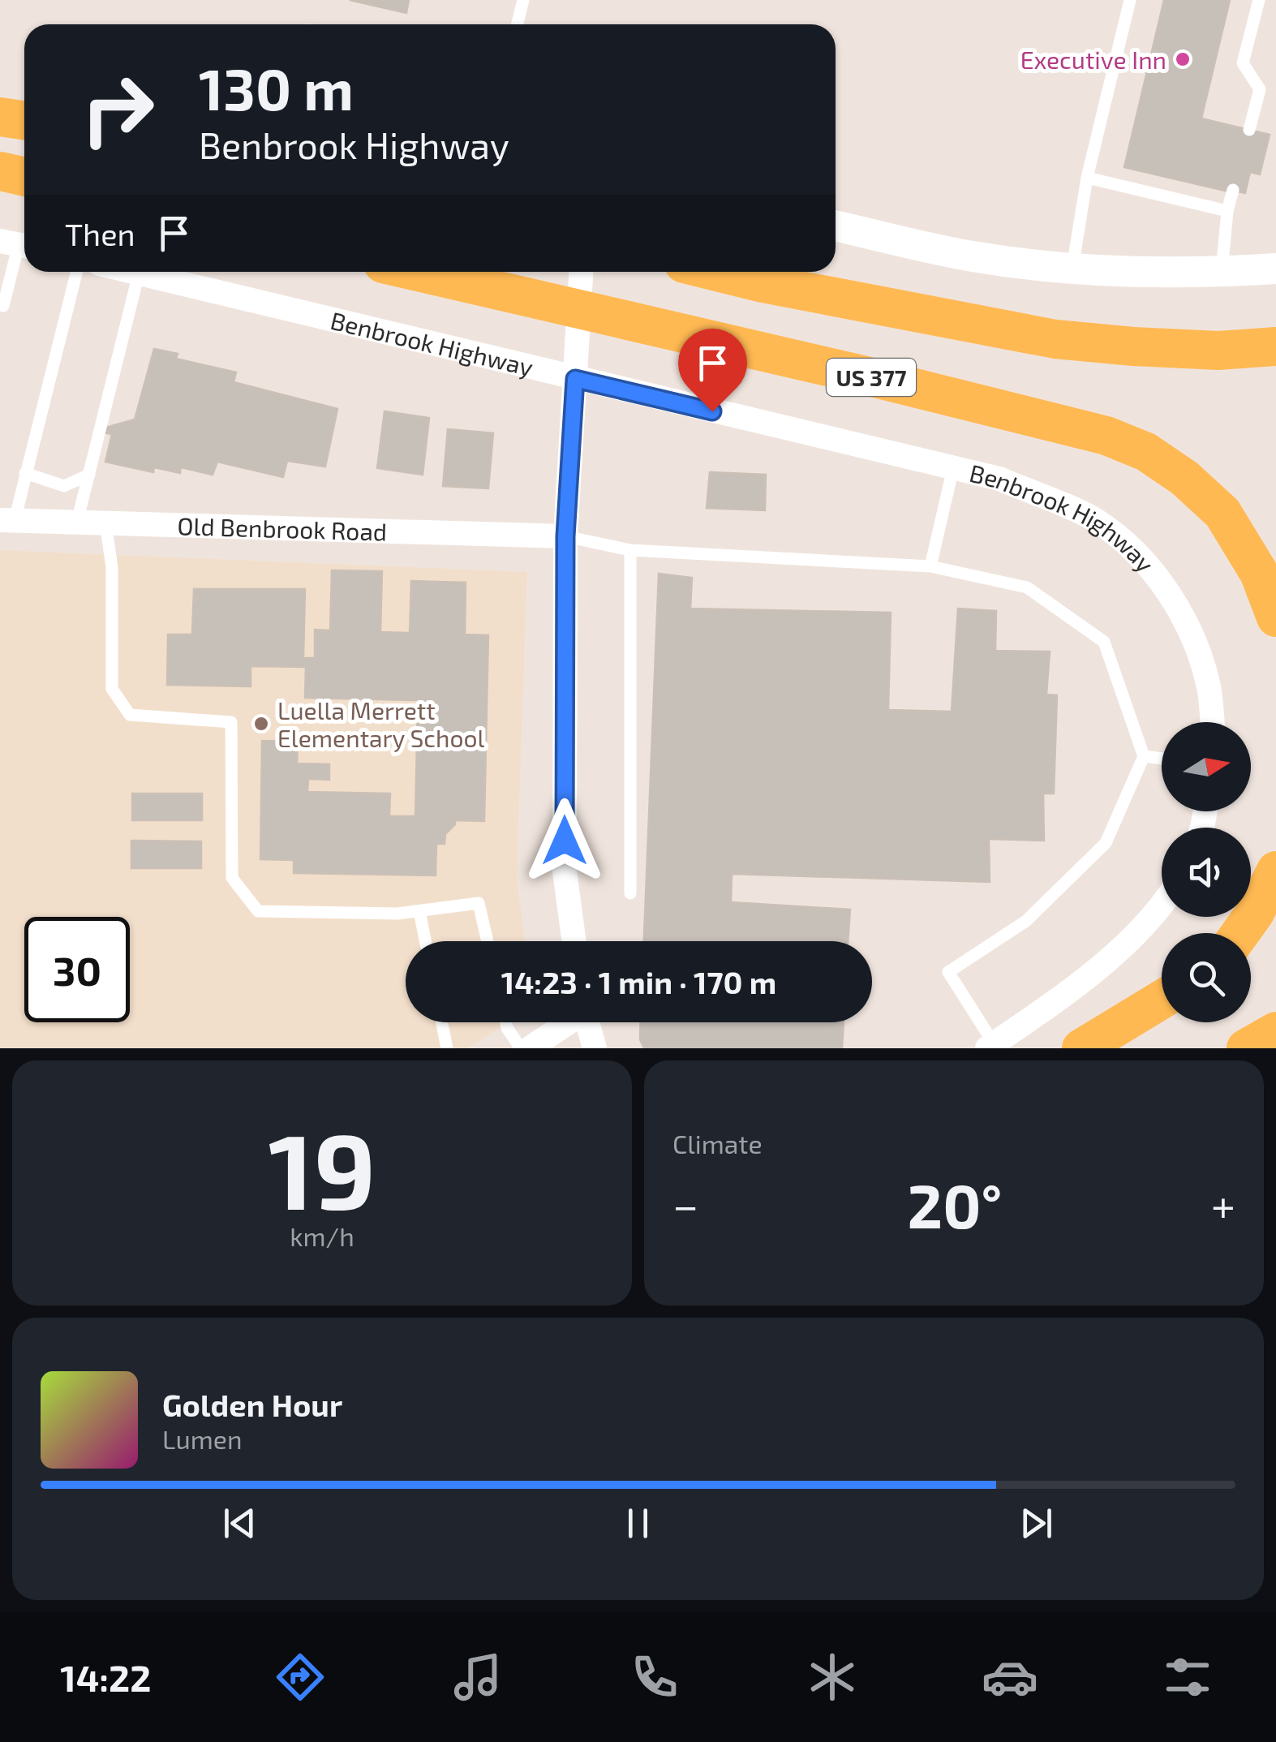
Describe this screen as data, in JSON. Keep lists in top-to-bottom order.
{
  "streets": {
    "main road": ["US 377"],
    "street": ["Benbrook Highway", "Old Benbrook Road"]
  },
  "places": ["Executive Inn", "Luella Merrett Elementary School"],
  "north": "right",
  "page": {
    "turn": ["130 m", "Benbrook Highway"],
    "then": "Then",
    "limit": "30",
    "trip": "14:23 · 1 min · 170 m",
    "tile": [
      ["19", "km/h"],
      "Climate"
    ],
    "heat": ["−", "20°", "+"],
    "song": ["Golden Hour", "Lumen"],
    "tabs": "14:22"
  }
}
